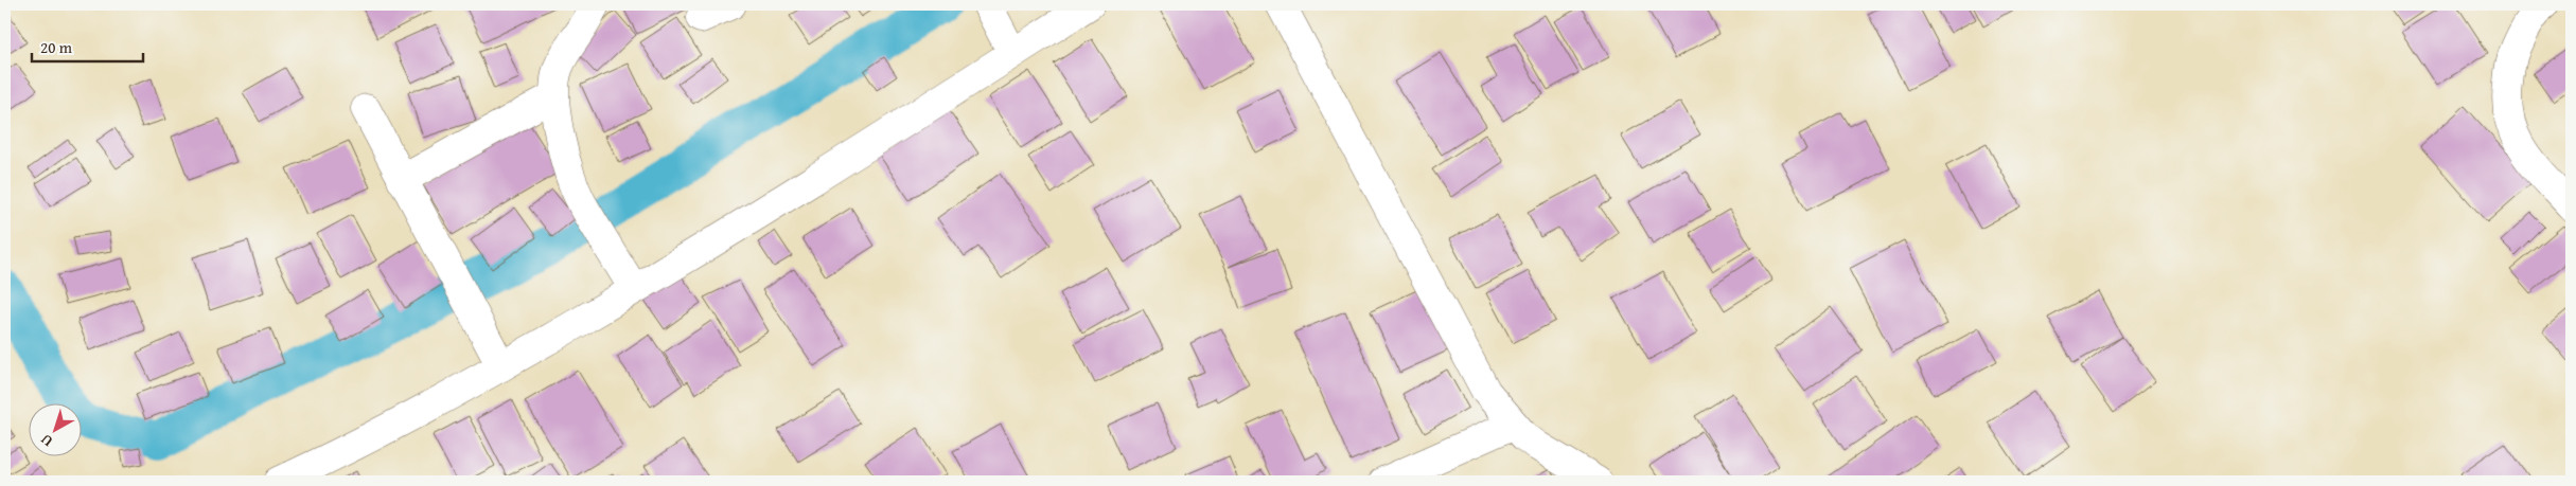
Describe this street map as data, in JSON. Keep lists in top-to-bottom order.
{
  "scale_bar": "20 m",
  "north": "bottom left"
}
